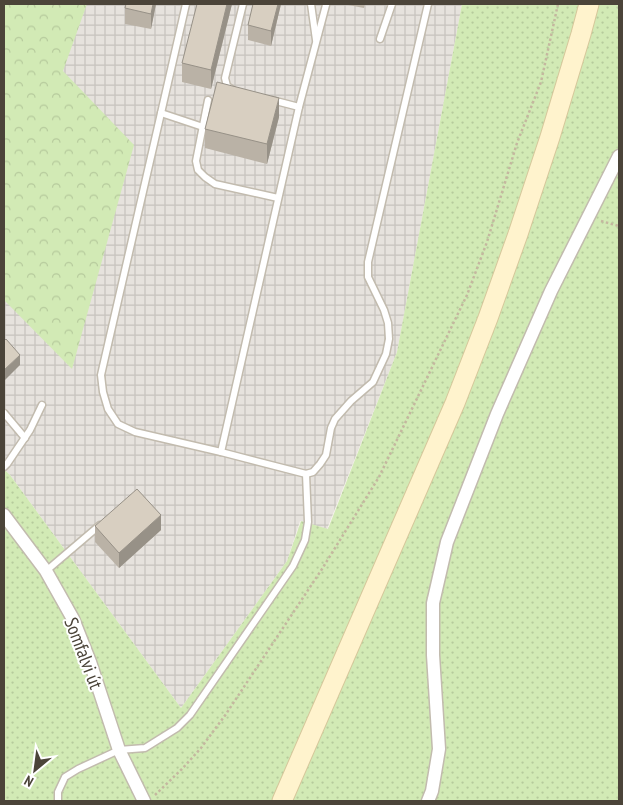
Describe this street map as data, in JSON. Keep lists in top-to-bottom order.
{
  "streets": {
    "street": ["Somfalvi út"]
  },
  "north": "bottom left"
}
